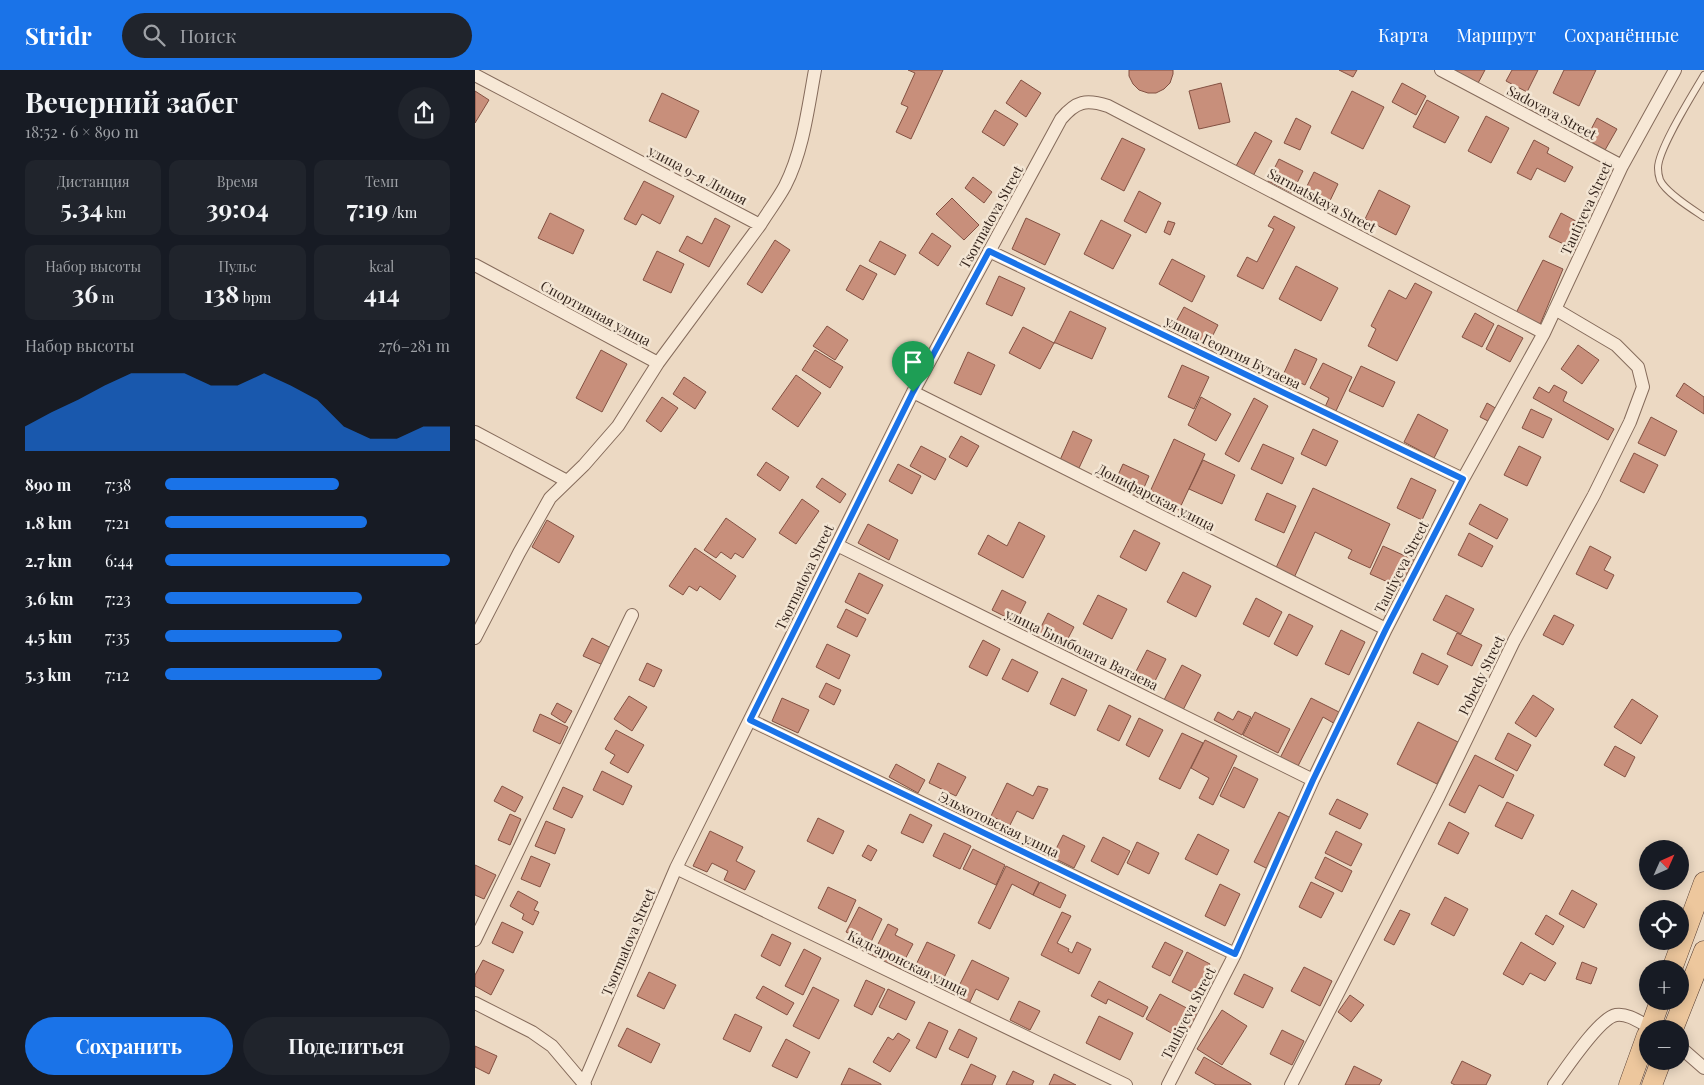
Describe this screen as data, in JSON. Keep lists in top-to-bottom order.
{
  "streets": {
    "street": [
      "Sadovaya Street",
      "улица 9-я Линия",
      "Sarmatskaya Street",
      "Tautiyeva Street",
      "Tsormatova Street",
      "Спортивная улица",
      "улица Георгия Бутаева",
      "Донифарская улица",
      "улица Бимболата Ватаева",
      "Pobedy Street",
      "Эльхотовская улица",
      "Кадгаронская улица"
    ]
  },
  "crossings": [
    ["Sadovaya Street", "Tautiyeva Street"],
    ["улица 9-я Линия", "Спортивная улица"],
    ["Sarmatskaya Street", "Tautiyeva Street"],
    ["Sarmatskaya Street", "Tsormatova Street"],
    ["Tautiyeva Street", "улица Георгия Бутаева"],
    ["Tautiyeva Street", "Донифарская улица"],
    ["Tautiyeva Street", "улица Бимболата Ватаева"],
    ["Tautiyeva Street", "Pobedy Street"],
    ["Tautiyeva Street", "Эльхотовская улица"],
    ["Tsormatova Street", "улица Георгия Бутаева"],
    ["Tsormatova Street", "Донифарская улица"],
    ["Tsormatova Street", "улица Бимболата Ватаева"],
    ["Tsormatova Street", "Эльхотовская улица"],
    ["Tsormatova Street", "Кадгаронская улица"]
  ],
  "north": "top right",
  "page": {
    "header": "Stridr",
    "search": "Поиск",
    "nav": ["Карта", "Маршрут", "Сохранённые"],
    "heading": ["Вечерний забег", "18:52 · 6 × 890 m"],
    "stats": [
      ["Дистанция", "5.34 km"],
      ["Время", "39:04"],
      ["Темп", "7:19 /km"],
      ["Набор высоты", "36 m"],
      ["Пульс", "138 bpm"],
      ["kcal", "414"]
    ],
    "chart": ["Набор высоты", "276–281 m"],
    "list": [
      {
        "name": "890 m",
        "note": "7:38"
      },
      {
        "name": "1.8 km",
        "note": "7:21"
      },
      {
        "name": "2.7 km",
        "note": "6:44"
      },
      {
        "name": "3.6 km",
        "note": "7:23"
      },
      {
        "name": "4.5 km",
        "note": "7:35"
      },
      {
        "name": "5.3 km",
        "note": "7:12"
      }
    ],
    "map_buttons": ["+", "−"],
    "buttons": ["Сохранить", "Поделиться"]
  }
}
